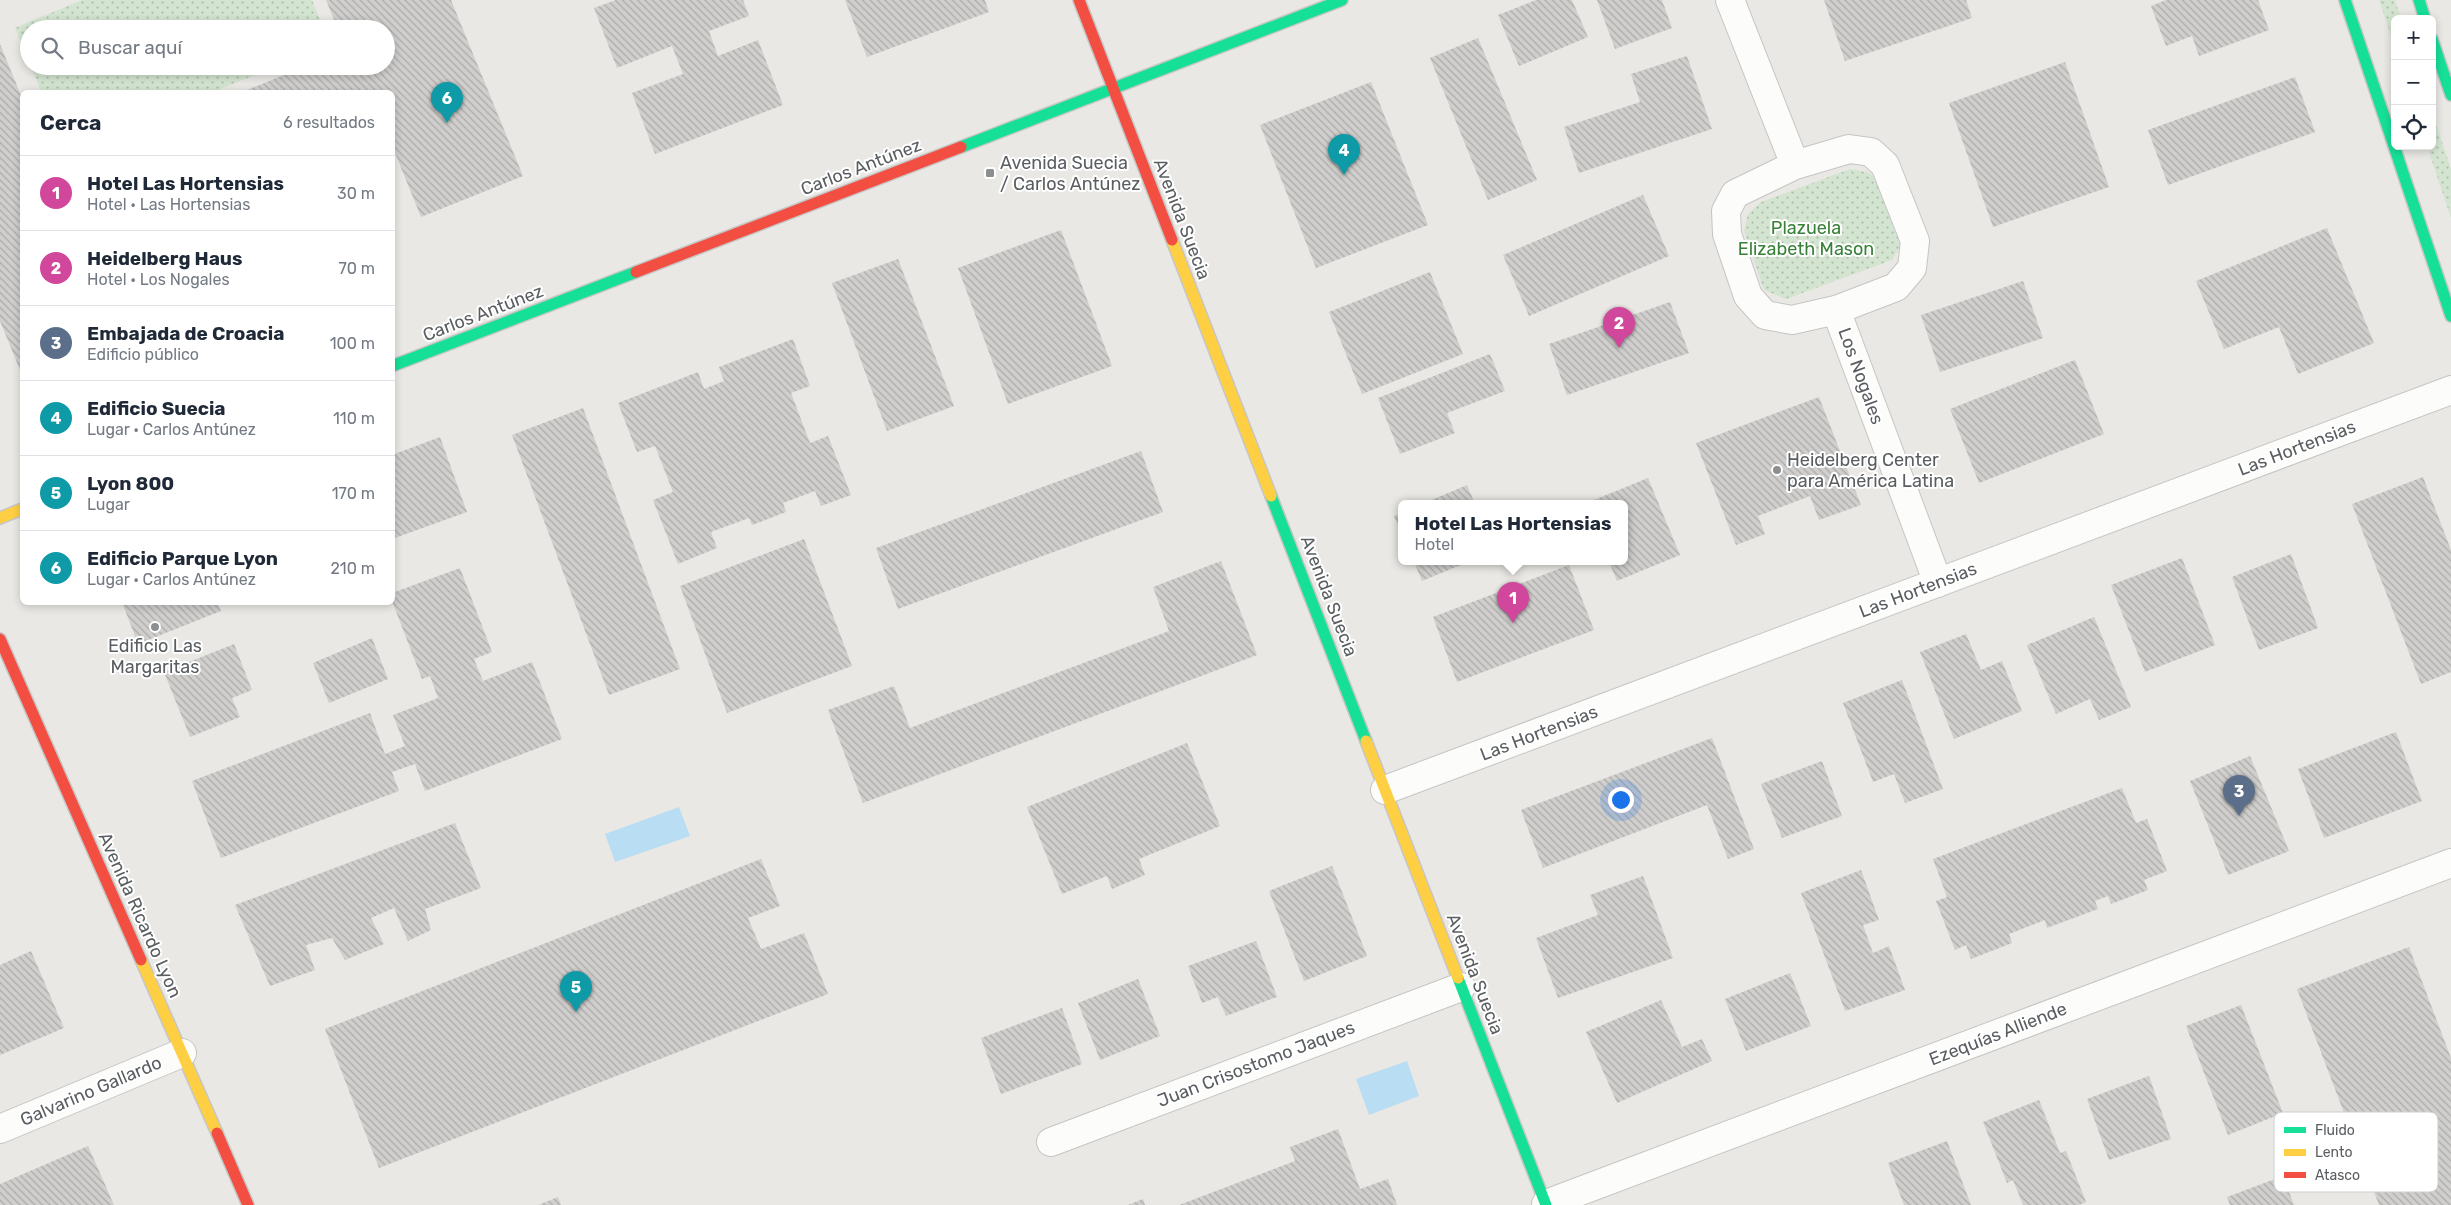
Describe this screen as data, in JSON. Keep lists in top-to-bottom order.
{
  "streets": {
    "street": [
      "Carlos Antúnez",
      "Avenida Suecia",
      "Los Nogales",
      "Las Hortensias",
      "Avenida Ricardo Lyon",
      "Ezequías Alliende",
      "Juan Crisostomo Jaques",
      "Galvarino Gallardo"
    ]
  },
  "crossings": [
    ["Carlos Antúnez", "Avenida Suecia"],
    ["Avenida Suecia", "Las Hortensias"],
    ["Avenida Suecia", "Ezequías Alliende"],
    ["Avenida Suecia", "Juan Crisostomo Jaques"],
    ["Los Nogales", "Las Hortensias"],
    ["Avenida Ricardo Lyon", "Galvarino Gallardo"]
  ],
  "parks": ["Plazuela Elizabeth Mason"],
  "places": {
    "transit": ["Avenida Suecia / Carlos Antúnez"],
    "other": ["Heidelberg Center para América Latina", "Edificio Las Margaritas"]
  },
  "legend": ["Fluido", "Lento", "Atasco"],
  "page": {
    "map_buttons": ["+", "−"],
    "search": "Buscar aquí",
    "pins": [
      "6",
      "4",
      "2",
      "1",
      "3",
      "5"
    ],
    "heading": ["Cerca", "6 resultados"],
    "list": [
      {
        "mark": "1",
        "name": "Hotel Las Hortensias",
        "note": "Hotel · Las Hortensias",
        "value": "30 m"
      },
      {
        "mark": "2",
        "name": "Heidelberg Haus",
        "note": "Hotel · Los Nogales",
        "value": "70 m"
      },
      {
        "mark": "3",
        "name": "Embajada de Croacia",
        "note": "Edificio público",
        "value": "100 m"
      },
      {
        "mark": "4",
        "name": "Edificio Suecia",
        "note": "Lugar · Carlos Antúnez",
        "value": "110 m"
      },
      {
        "mark": "5",
        "name": "Lyon 800",
        "note": "Lugar",
        "value": "170 m"
      },
      {
        "mark": "6",
        "name": "Edificio Parque Lyon",
        "note": "Lugar · Carlos Antúnez",
        "value": "210 m"
      }
    ],
    "popup": ["Hotel Las Hortensias", "Hotel"]
  }
}
